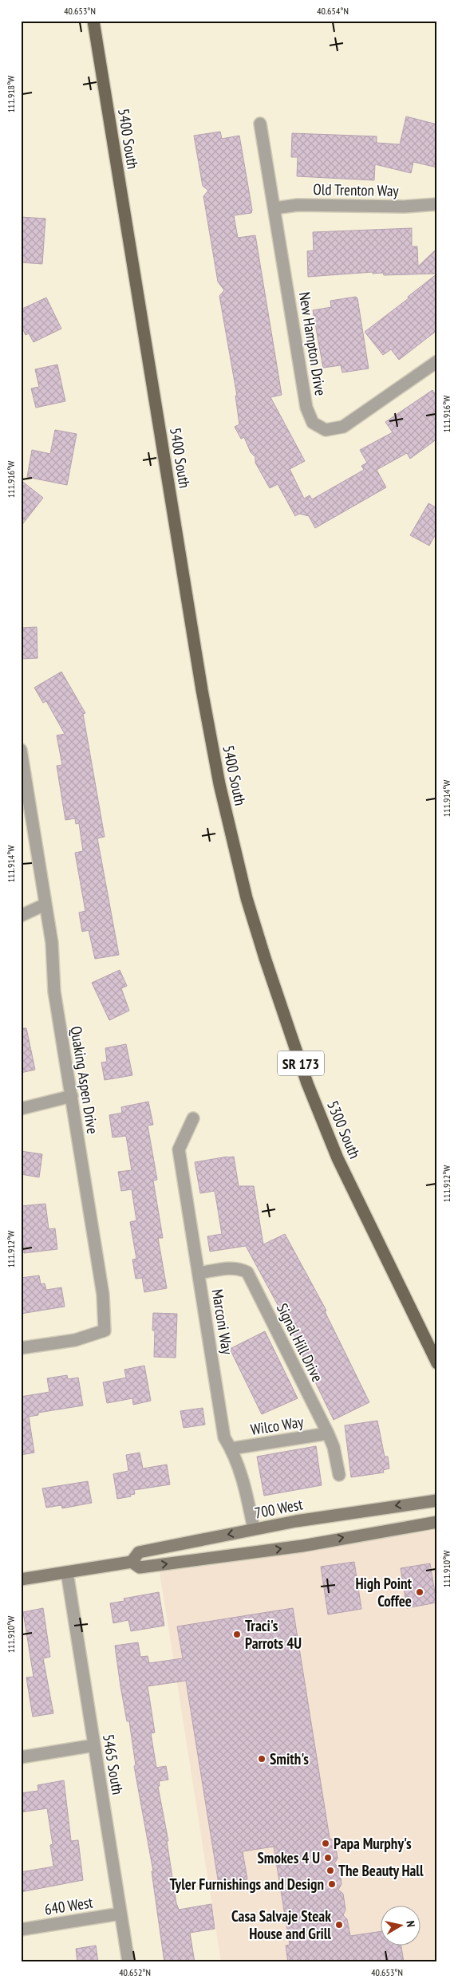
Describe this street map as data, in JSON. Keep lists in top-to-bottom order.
{
  "streets": {
    "main road": [
      "5400 South",
      "SR 173",
      "5300 South",
      "700 West"
    ],
    "street": [
      "Old Trenton Way",
      "New Hampton Drive",
      "Quaking Aspen Drive",
      "Marconi Way",
      "Signal Hill Drive",
      "Wilco Way",
      "5465 South",
      "640 West"
    ]
  },
  "crossings": [
    ["5400 South", "5300 South"],
    ["Old Trenton Way", "New Hampton Drive"],
    ["Marconi Way", "Signal Hill Drive"],
    ["Marconi Way", "Wilco Way"],
    ["Marconi Way", "700 West"],
    ["Signal Hill Drive", "Wilco Way"],
    ["700 West", "5465 South"],
    ["5465 South", "640 West"]
  ],
  "places": [
    "High Point Coffee",
    "Traci's Parrots 4U",
    "Smith's",
    "Papa Murphy's",
    "Smokes 4 U",
    "The Beauty Hall",
    "Tyler Furnishings and Design",
    "Casa Salvaje Steak House and Grill"
  ],
  "north": "right",
  "coordinates": [
    "40.653°N",
    "40.654°N",
    "111.918°W",
    "111.916°W",
    "111.914°W",
    "111.912°W",
    "111.910°W",
    "40.652°N"
  ]
}
